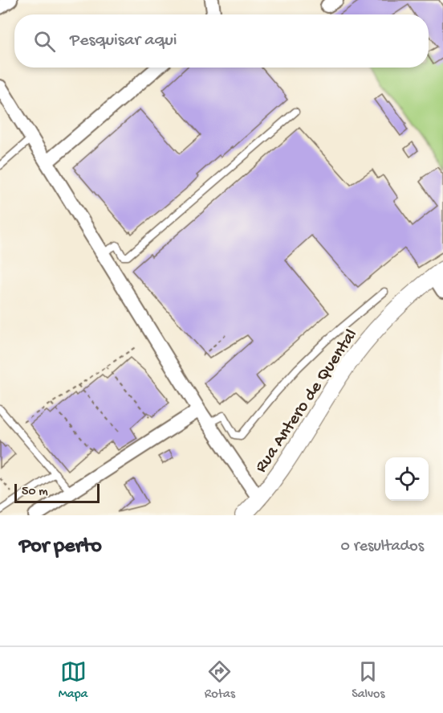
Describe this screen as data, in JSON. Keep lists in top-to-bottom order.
{
  "streets": {
    "street": ["Rua Antero de Quental"]
  },
  "scale_bar": "50 m",
  "page": {
    "search": "Pesquisar aqui",
    "scale": "50 m",
    "heading": ["Por perto", "0 resultados"],
    "nav": ["Mapa", "Rotas", "Salvos"]
  }
}
